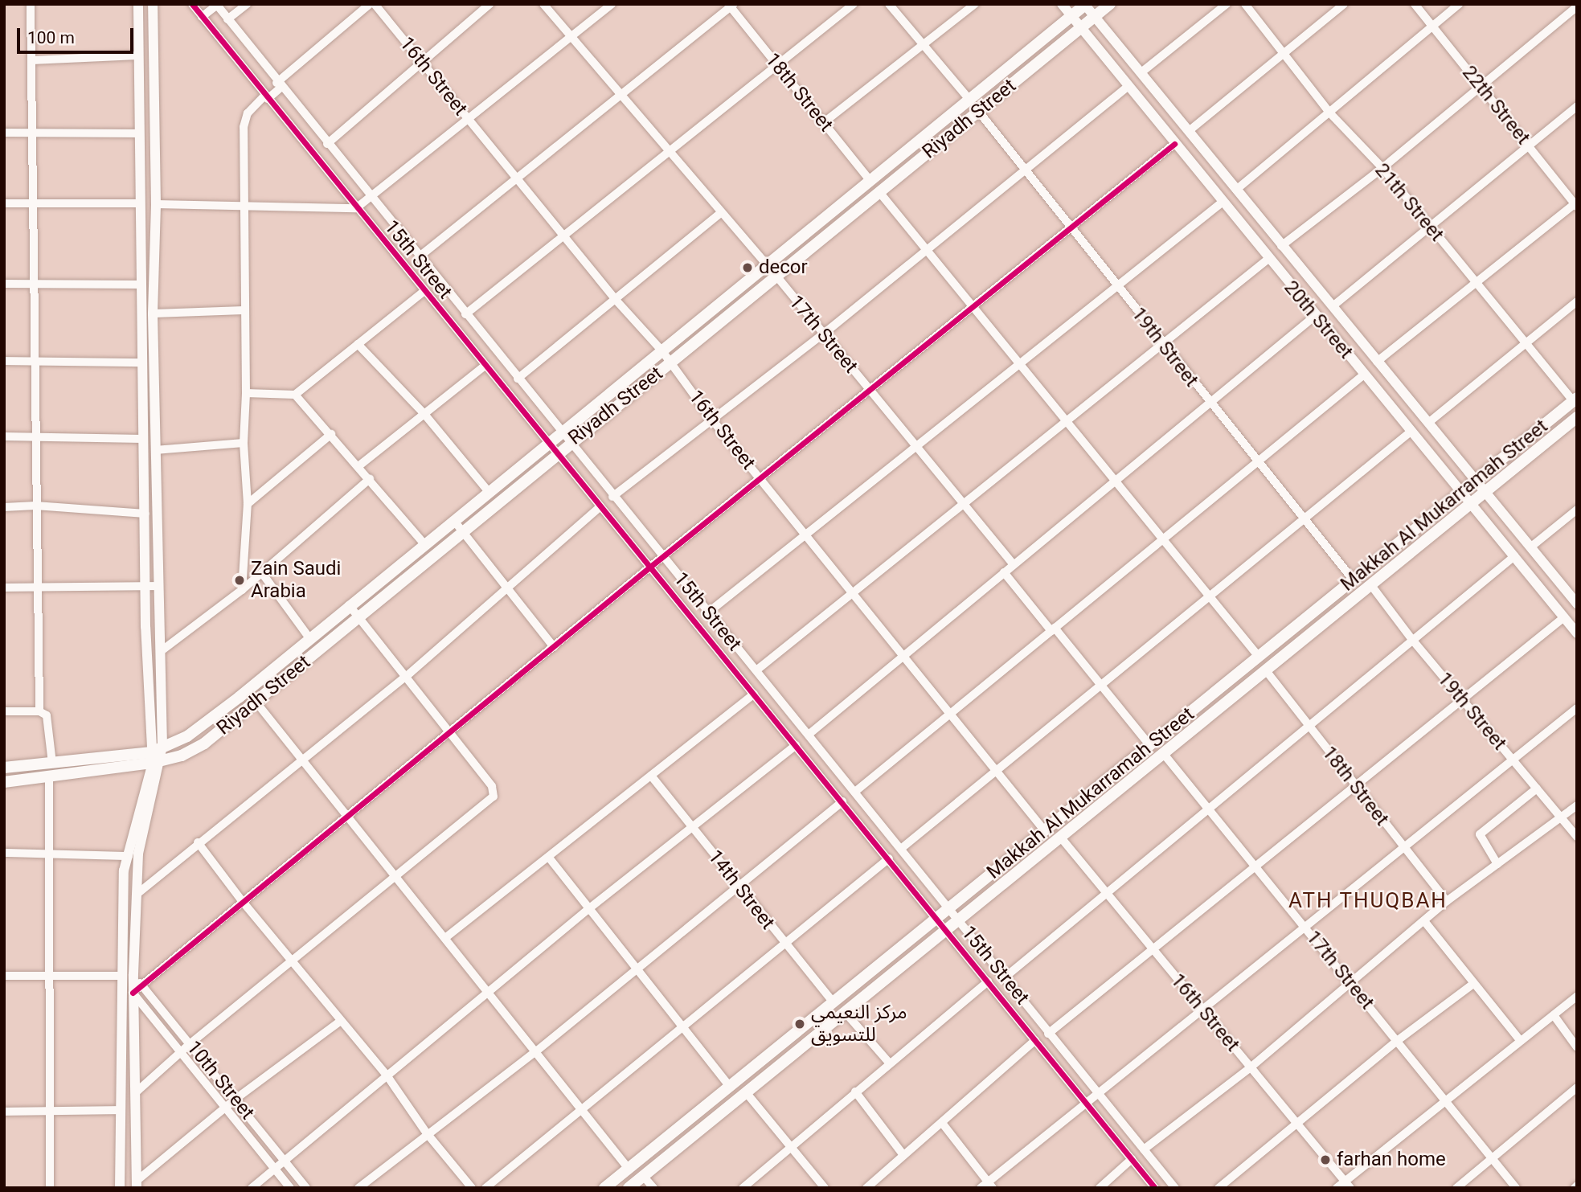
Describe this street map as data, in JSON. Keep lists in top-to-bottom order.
{
  "streets": {
    "main road": ["Riyadh Street", "Makkah Al Mukarramah Street"],
    "street": [
      "16th Street",
      "18th Street",
      "22th Street",
      "21th Street",
      "15th Street",
      "20th Street",
      "17th Street",
      "19th Street",
      "14th Street",
      "10th Street"
    ]
  },
  "crossings": [
    ["16th Street", "Riyadh Street"],
    ["16th Street", "Makkah Al Mukarramah Street"],
    ["18th Street", "Riyadh Street"],
    ["18th Street", "Makkah Al Mukarramah Street"],
    ["Riyadh Street", "15th Street"],
    ["Riyadh Street", "20th Street"],
    ["Riyadh Street", "17th Street"],
    ["Riyadh Street", "19th Street"],
    ["21th Street", "Makkah Al Mukarramah Street"],
    ["15th Street", "Makkah Al Mukarramah Street"],
    ["20th Street", "Makkah Al Mukarramah Street"],
    ["17th Street", "Makkah Al Mukarramah Street"],
    ["19th Street", "Makkah Al Mukarramah Street"],
    ["Makkah Al Mukarramah Street", "14th Street"]
  ],
  "districts": ["ATH THUQBAH"],
  "places": [
    "decor",
    "Zain Saudi Arabia",
    "مركز النعيمي للتسويق",
    "farhan home"
  ],
  "scale_bar": "100 m"
}
